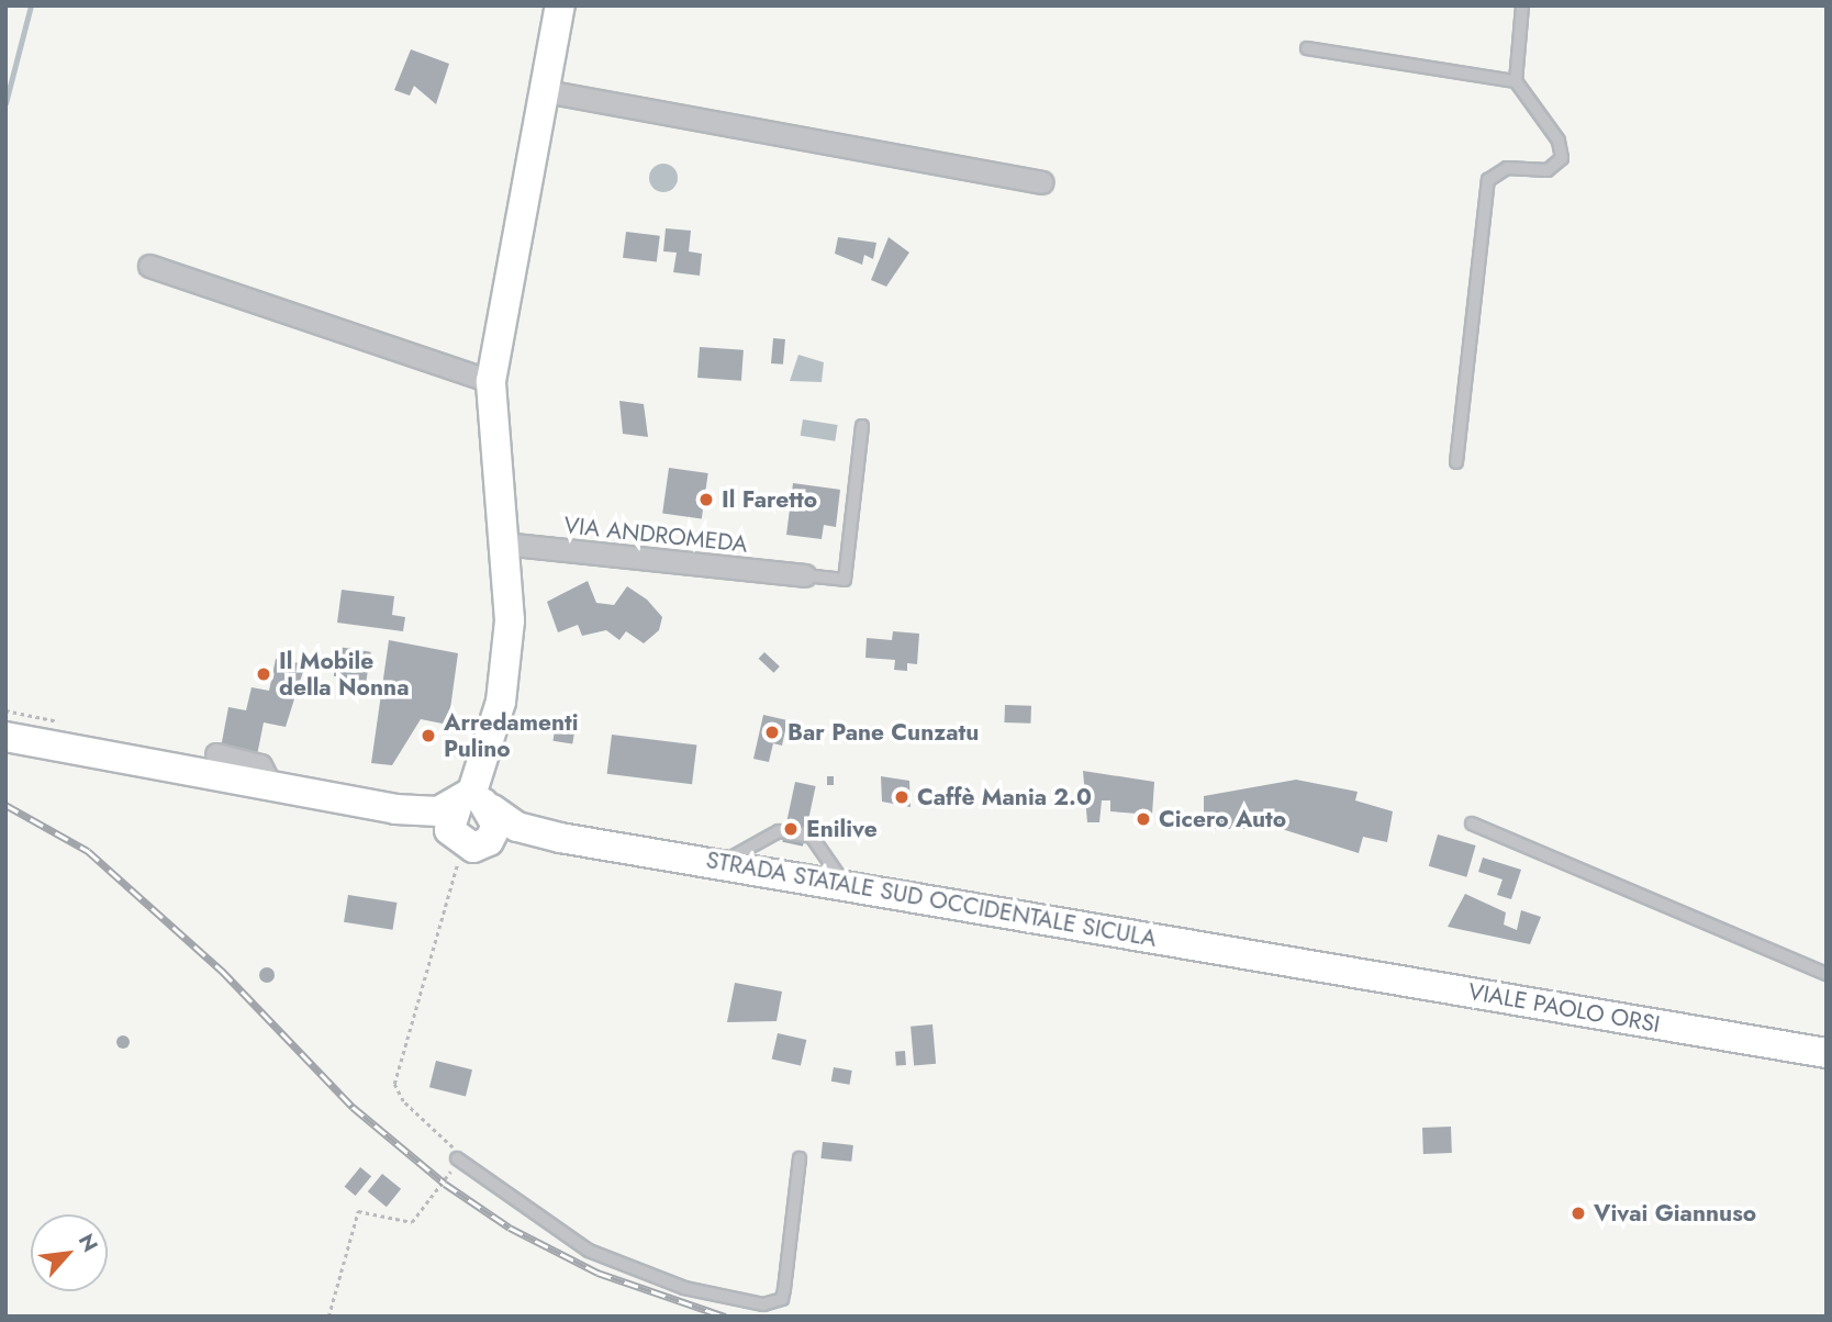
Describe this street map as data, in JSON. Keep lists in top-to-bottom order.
{
  "streets": {
    "main road": ["STRADA STATALE SUD OCCIDENTALE SICULA", "VIALE PAOLO ORSI"],
    "street": ["VIA ANDROMEDA"]
  },
  "crossings": [
    ["STRADA STATALE SUD OCCIDENTALE SICULA", "VIALE PAOLO ORSI"]
  ],
  "places": [
    "Il Faretto",
    "Il Mobile della Nonna",
    "Bar Pane Cunzatu",
    "Arredamenti Pulino",
    "Caffè Mania 2.0",
    "Cicero Auto",
    "Enilive",
    "Vivai Giannuso"
  ],
  "north": "top right"
}
